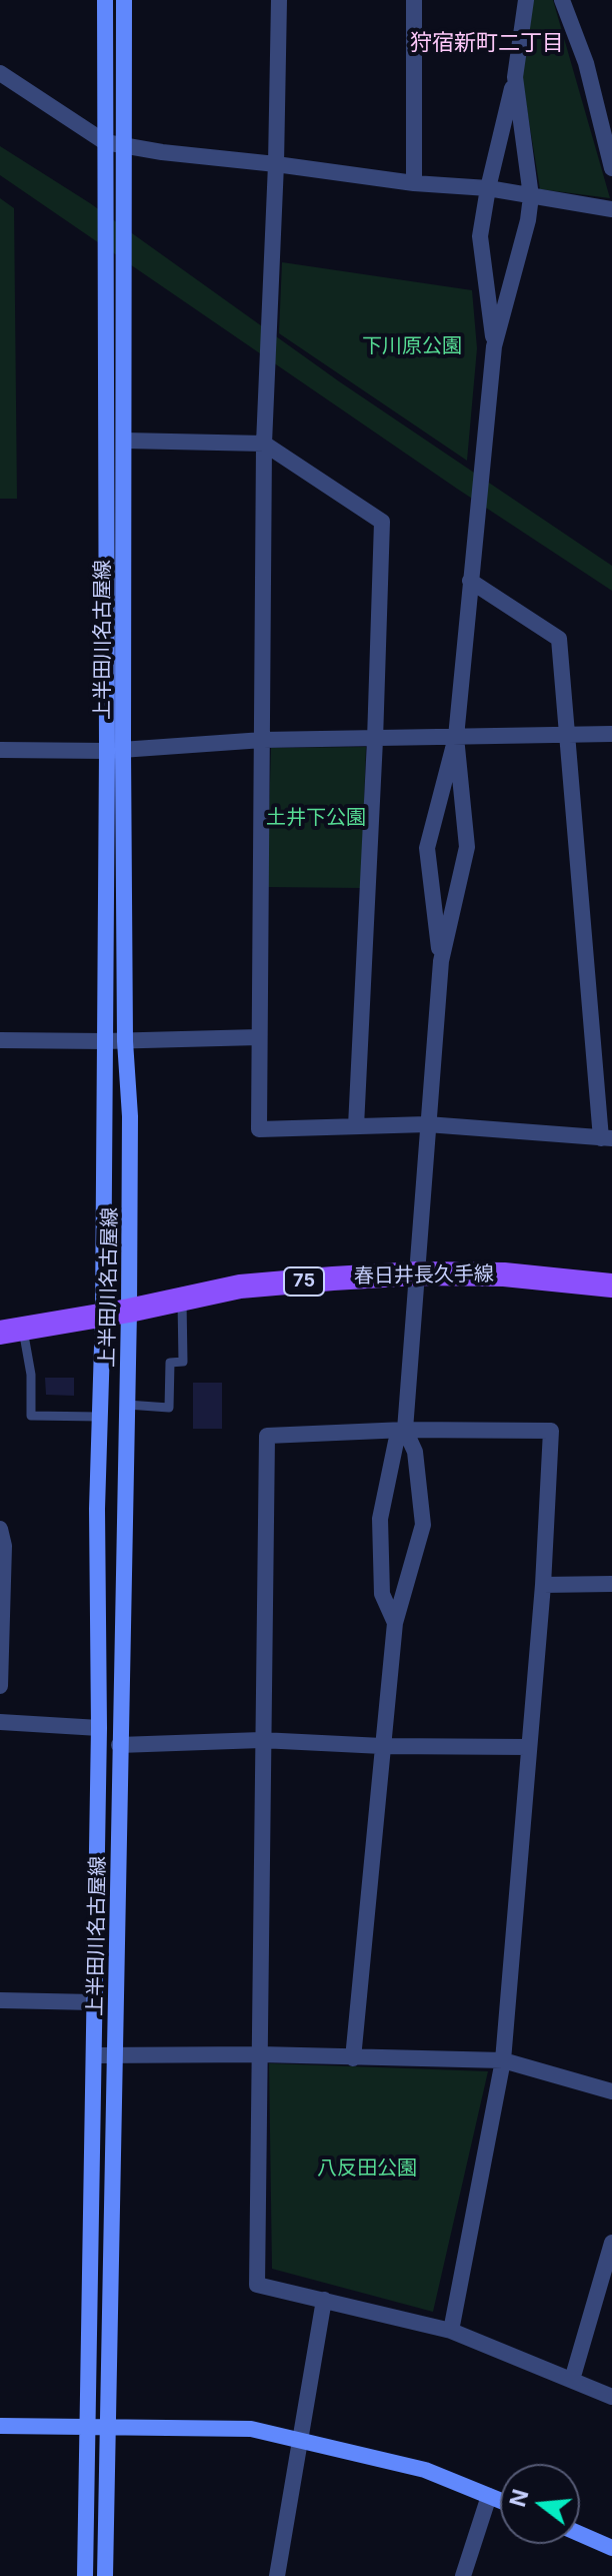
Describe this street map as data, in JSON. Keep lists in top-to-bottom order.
{
  "streets": {
    "main road": ["上半田川名古屋線", "春日井長久手線", "75"]
  },
  "crossings": [
    ["上半田川名古屋線", "春日井長久手線"]
  ],
  "districts": ["狩宿新町二丁目"],
  "parks": ["下川原公園", "土井下公園", "八反田公園"],
  "north": "left"
}
